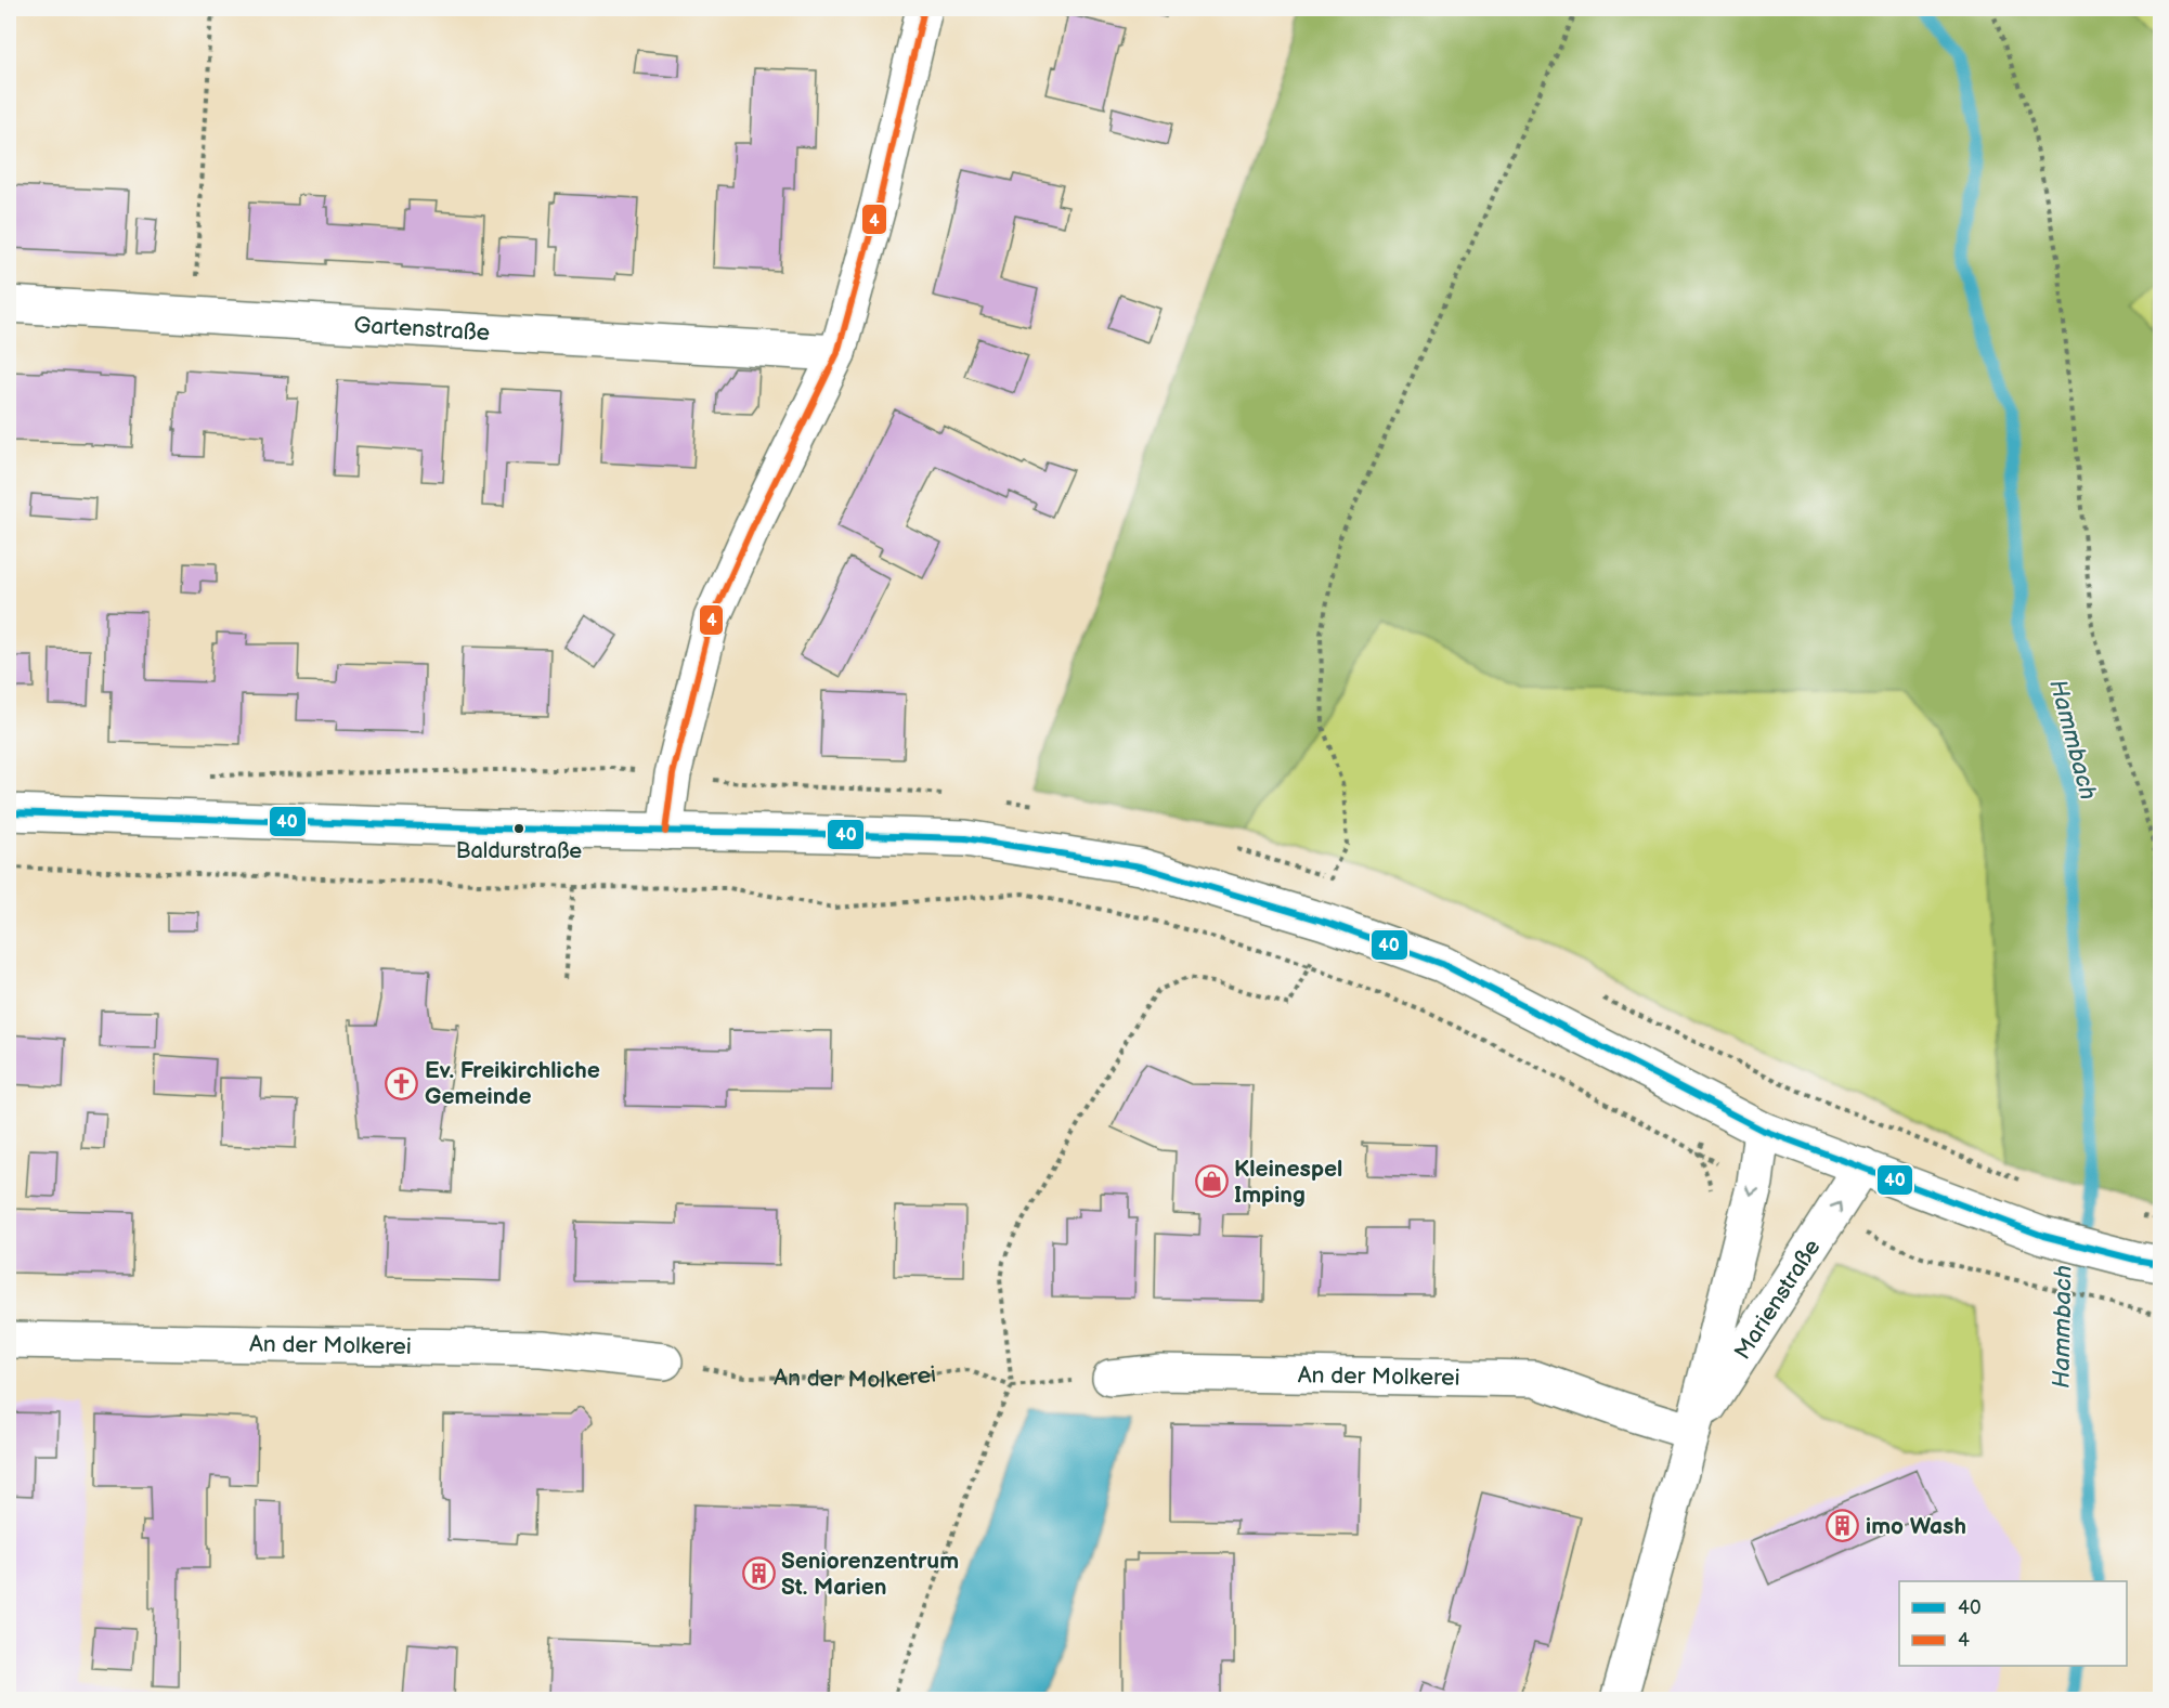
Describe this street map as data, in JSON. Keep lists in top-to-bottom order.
{
  "streets": {
    "street": ["Gartenstraße", "Marienstraße", "An der Molkerei"]
  },
  "crossings": [
    ["Marienstraße", "An der Molkerei"]
  ],
  "water": ["Hammbach"],
  "places": {
    "other": ["Baldurstraße"],
    "church": ["Ev. Freikirchliche Gemeinde"],
    "shop": ["Kleinespel Imping"],
    "building": ["imo Wash", "Seniorenzentrum St. Marien"]
  },
  "lines": ["transit line 4", "transit line 40"],
  "legend": ["40", "4"]
}
